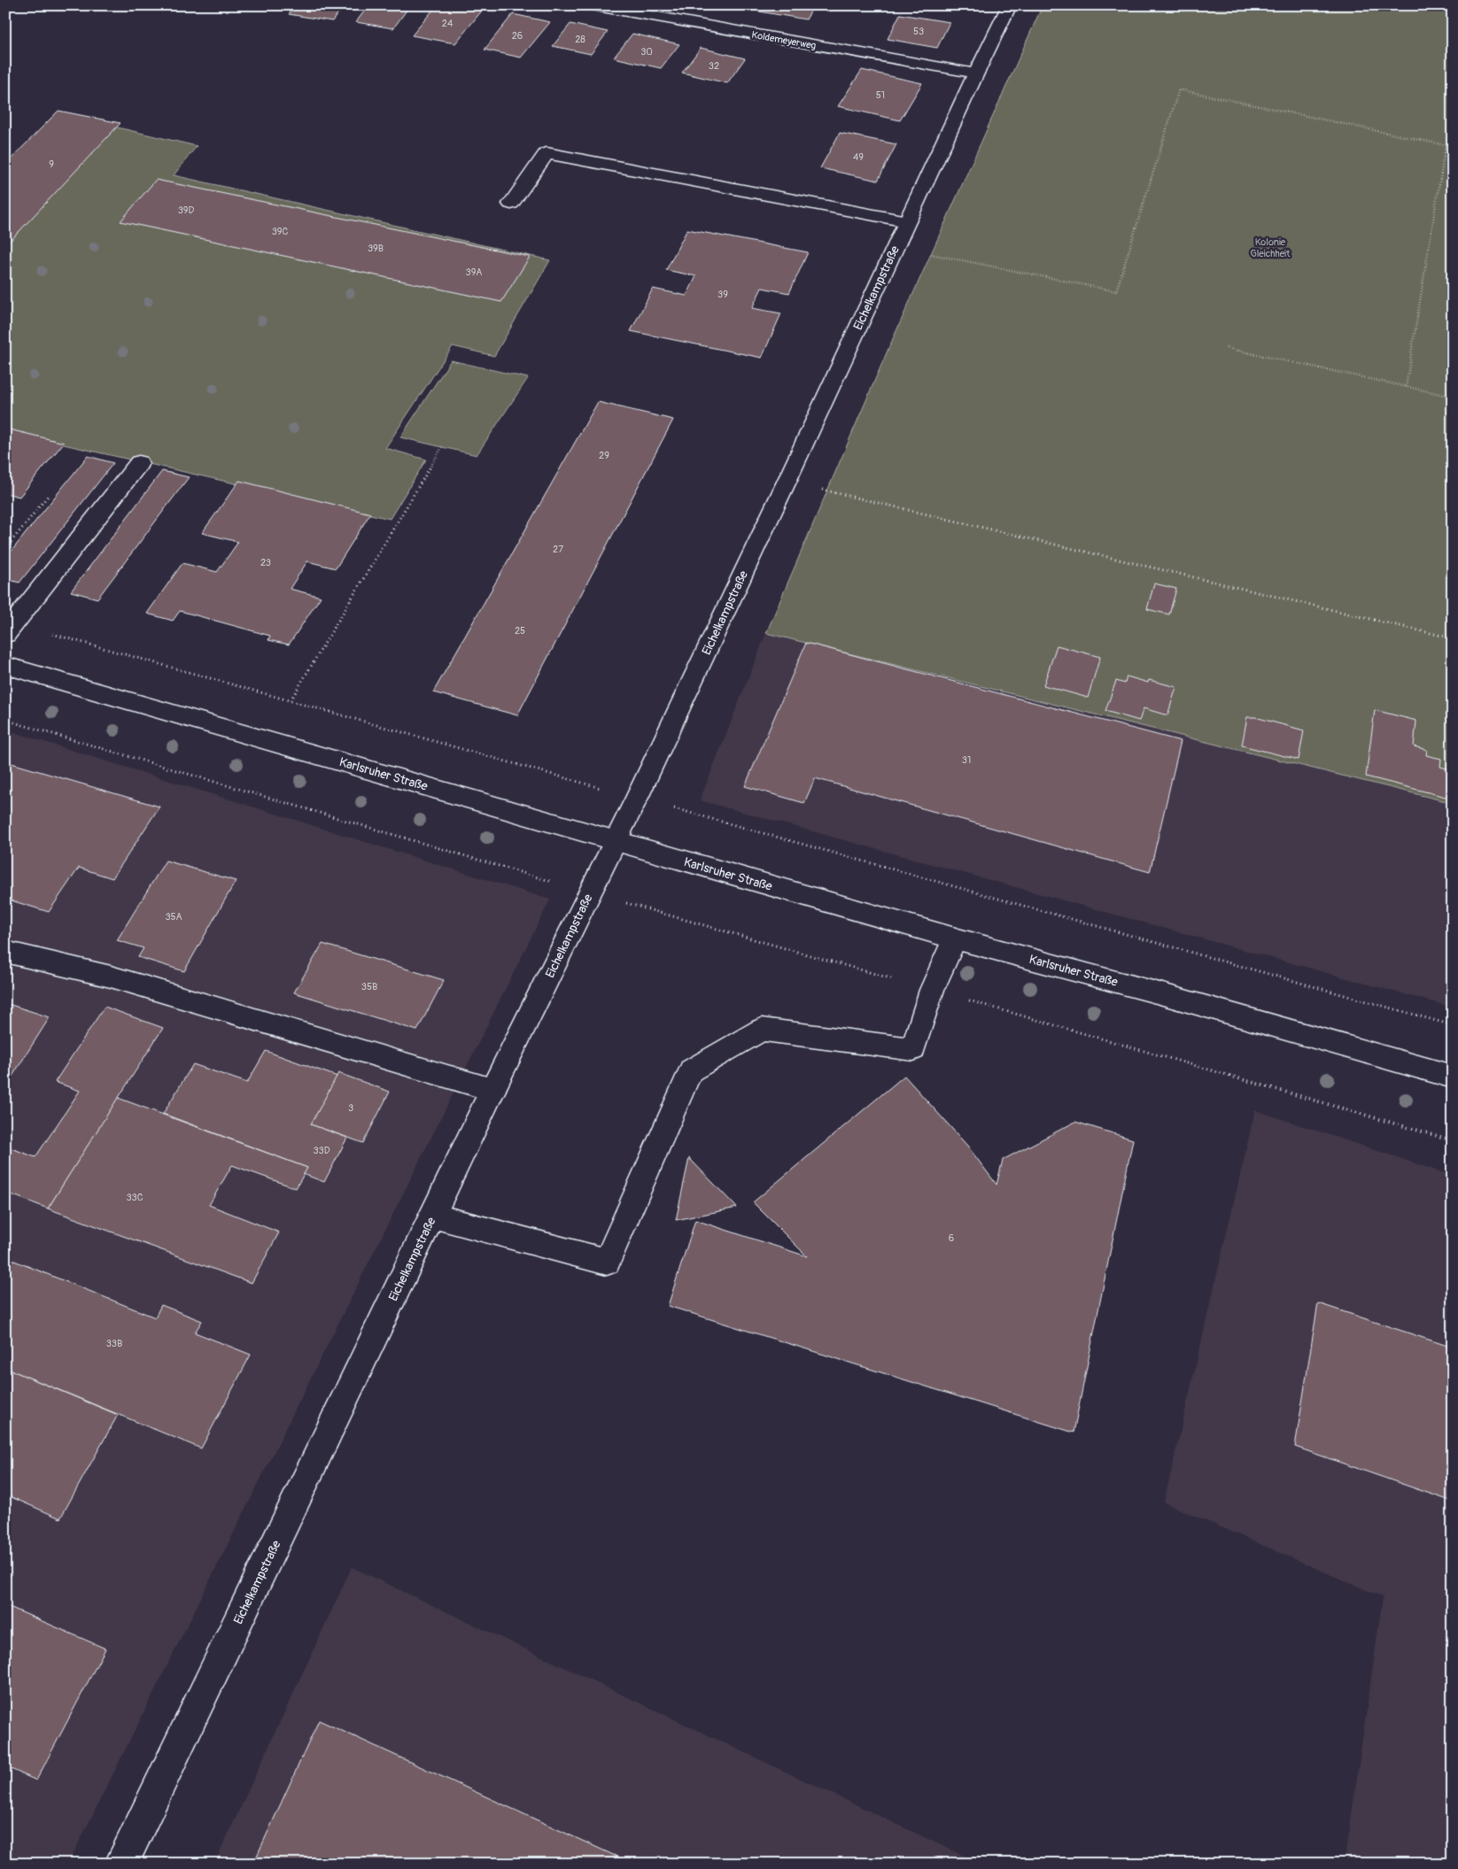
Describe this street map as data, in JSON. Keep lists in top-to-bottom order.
{
  "streets": {
    "street": ["Koldemeyerweg", "Eichelkampstraße", "Karlsruher Straße"]
  },
  "crossings": [
    ["Koldemeyerweg", "Eichelkampstraße"],
    ["Eichelkampstraße", "Karlsruher Straße"]
  ],
  "parks": ["Kolonie Gleichheit"],
  "house_numbers": [
    "24",
    "53",
    "26",
    "28",
    "30",
    "32",
    "51",
    "49",
    "9",
    "39D",
    "39C",
    "39B",
    "39A",
    "39",
    "29",
    "27",
    "23",
    "25",
    "31",
    "35A",
    "35B",
    "3",
    "33D",
    "33C",
    "6",
    "33B"
  ]
}
